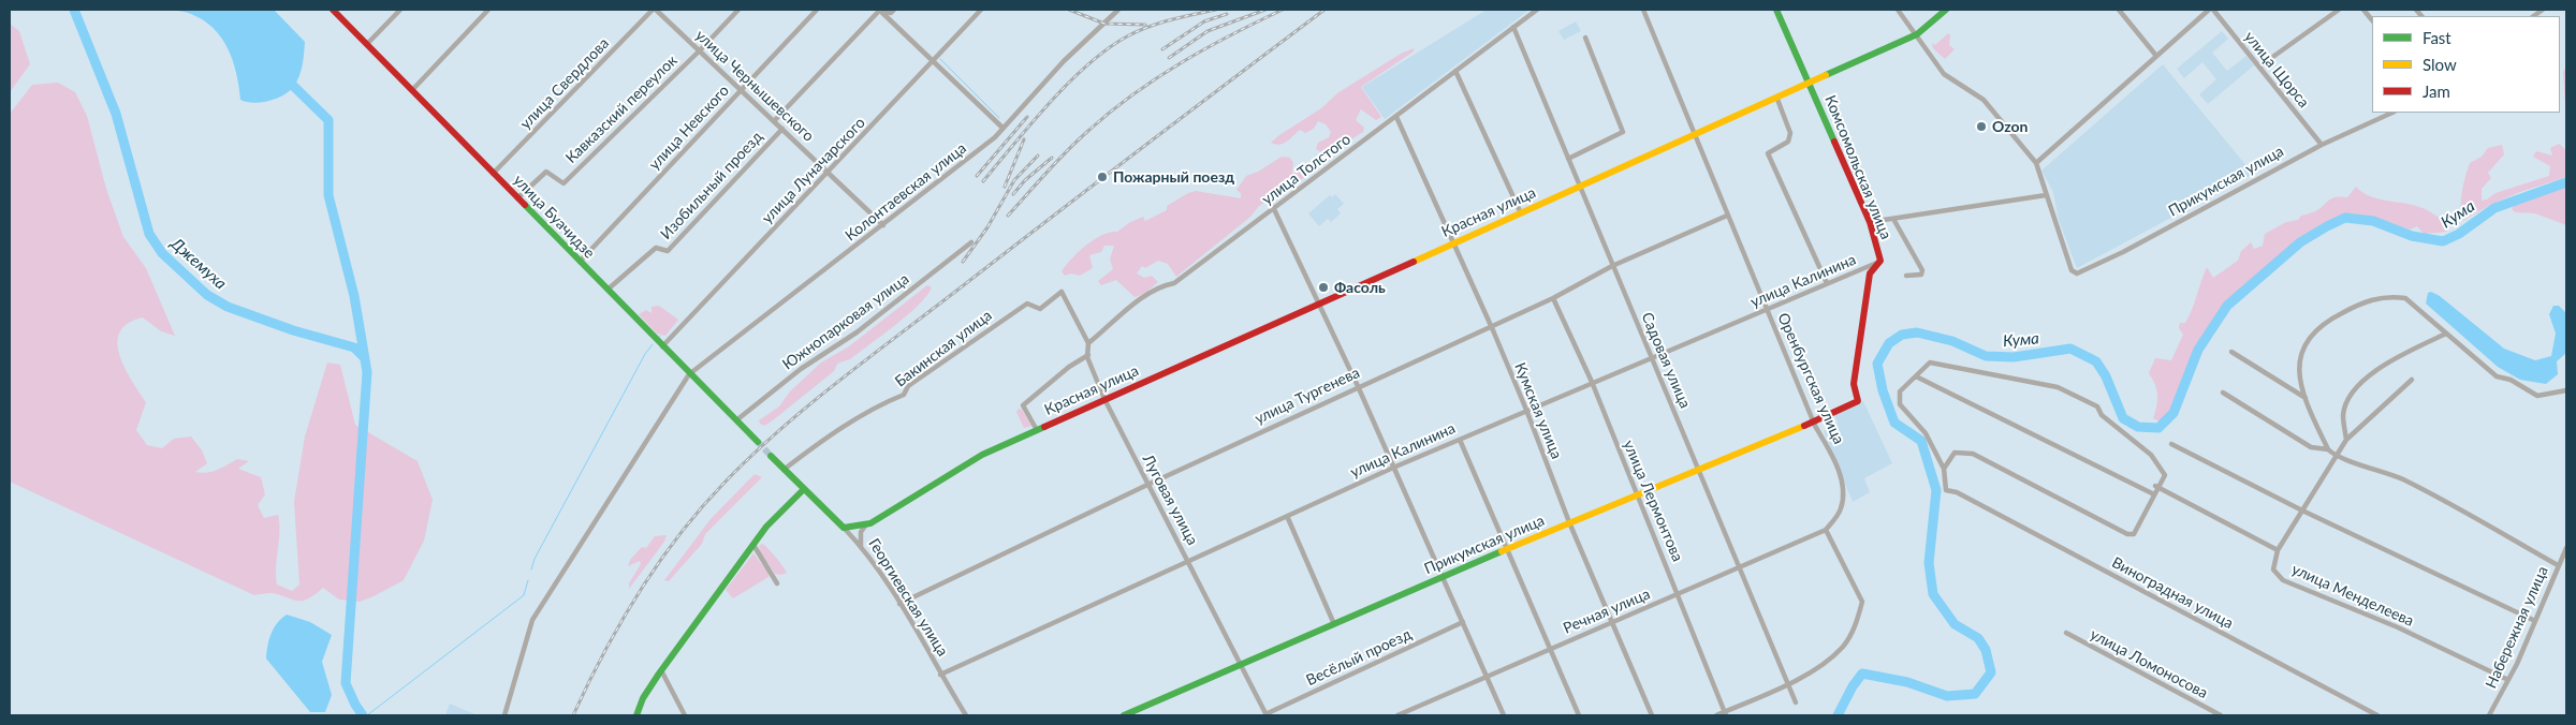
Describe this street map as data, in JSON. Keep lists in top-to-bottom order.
{
  "streets": {
    "street": [
      "улица Щорса",
      "улица Свердлова",
      "улица Чернышевского",
      "Кавказский переулок",
      "улица Невского",
      "Комсомольская улица",
      "улица Толстого",
      "улица Луначарского",
      "Прикумская улица",
      "Изобильный проезд",
      "Колонтаевская улица",
      "Красная улица",
      "улица Буачидзе",
      "улица Калинина",
      "Южнопарковая улица",
      "Бакинская улица",
      "Садовая улица",
      "Оренбургская улица",
      "улица Тургенева",
      "Кумская улица",
      "Луговая улица",
      "улица Лермонтова",
      "Виноградная улица",
      "улица Менделеева",
      "Георгиевская улица",
      "Речная улица",
      "Набережная улица",
      "Весёлый проезд",
      "улица Ломоносова"
    ]
  },
  "crossings": [
    ["улица Щорса", "Прикумская улица"],
    ["улица Свердлова", "улица Чернышевского"],
    ["улица Свердлова", "улица Буачидзе"],
    ["улица Чернышевского", "Кавказский переулок"],
    ["улица Чернышевского", "улица Невского"],
    ["улица Чернышевского", "улица Луначарского"],
    ["улица Чернышевского", "Изобильный проезд"],
    ["улица Чернышевского", "Колонтаевская улица"],
    ["Кавказский переулок", "улица Буачидзе"],
    ["улица Невского", "улица Буачидзе"],
    ["Комсомольская улица", "Прикумская улица"],
    ["Комсомольская улица", "Красная улица"],
    ["Комсомольская улица", "улица Калинина"],
    ["улица Толстого", "Садовая улица"],
    ["улица Толстого", "Кумская улица"],
    ["улица Толстого", "Луговая улица"],
    ["улица Луначарского", "улица Буачидзе"],
    ["Прикумская улица", "Садовая улица"],
    ["Прикумская улица", "Оренбургская улица"],
    ["Прикумская улица", "Кумская улица"],
    ["Прикумская улица", "Луговая улица"],
    ["Прикумская улица", "улица Лермонтова"],
    ["Изобильный проезд", "улица Буачидзе"],
    ["Колонтаевская улица", "улица Буачидзе"],
    ["Красная улица", "Садовая улица"],
    ["Красная улица", "Оренбургская улица"],
    ["Красная улица", "Кумская улица"],
    ["Красная улица", "Луговая улица"],
    ["Красная улица", "Георгиевская улица"],
    ["улица Буачидзе", "Южнопарковая улица"],
    ["улица Калинина", "Садовая улица"],
    ["улица Калинина", "Оренбургская улица"],
    ["улица Калинина", "Кумская улица"],
    ["улица Калинина", "Луговая улица"],
    ["улица Калинина", "улица Лермонтова"],
    ["улица Калинина", "Георгиевская улица"],
    ["Бакинская улица", "Луговая улица"],
    ["Бакинская улица", "Георгиевская улица"],
    ["Садовая улица", "улица Тургенева"],
    ["Садовая улица", "Речная улица"],
    ["Оренбургская улица", "улица Тургенева"],
    ["Оренбургская улица", "Речная улица"],
    ["улица Тургенева", "Кумская улица"],
    ["улица Тургенева", "Луговая улица"],
    ["улица Тургенева", "улица Лермонтова"],
    ["улица Тургенева", "Георгиевская улица"],
    ["Кумская улица", "Речная улица"],
    ["Луговая улица", "Весёлый проезд"],
    ["улица Лермонтова", "Речная улица"],
    ["улица Менделеева", "Набережная улица"]
  ],
  "water": ["Кума", "Джемуха"],
  "places": ["Ozon", "Пожарный поезд", "Фасоль"],
  "legend": ["Fast", "Slow", "Jam"]
}
